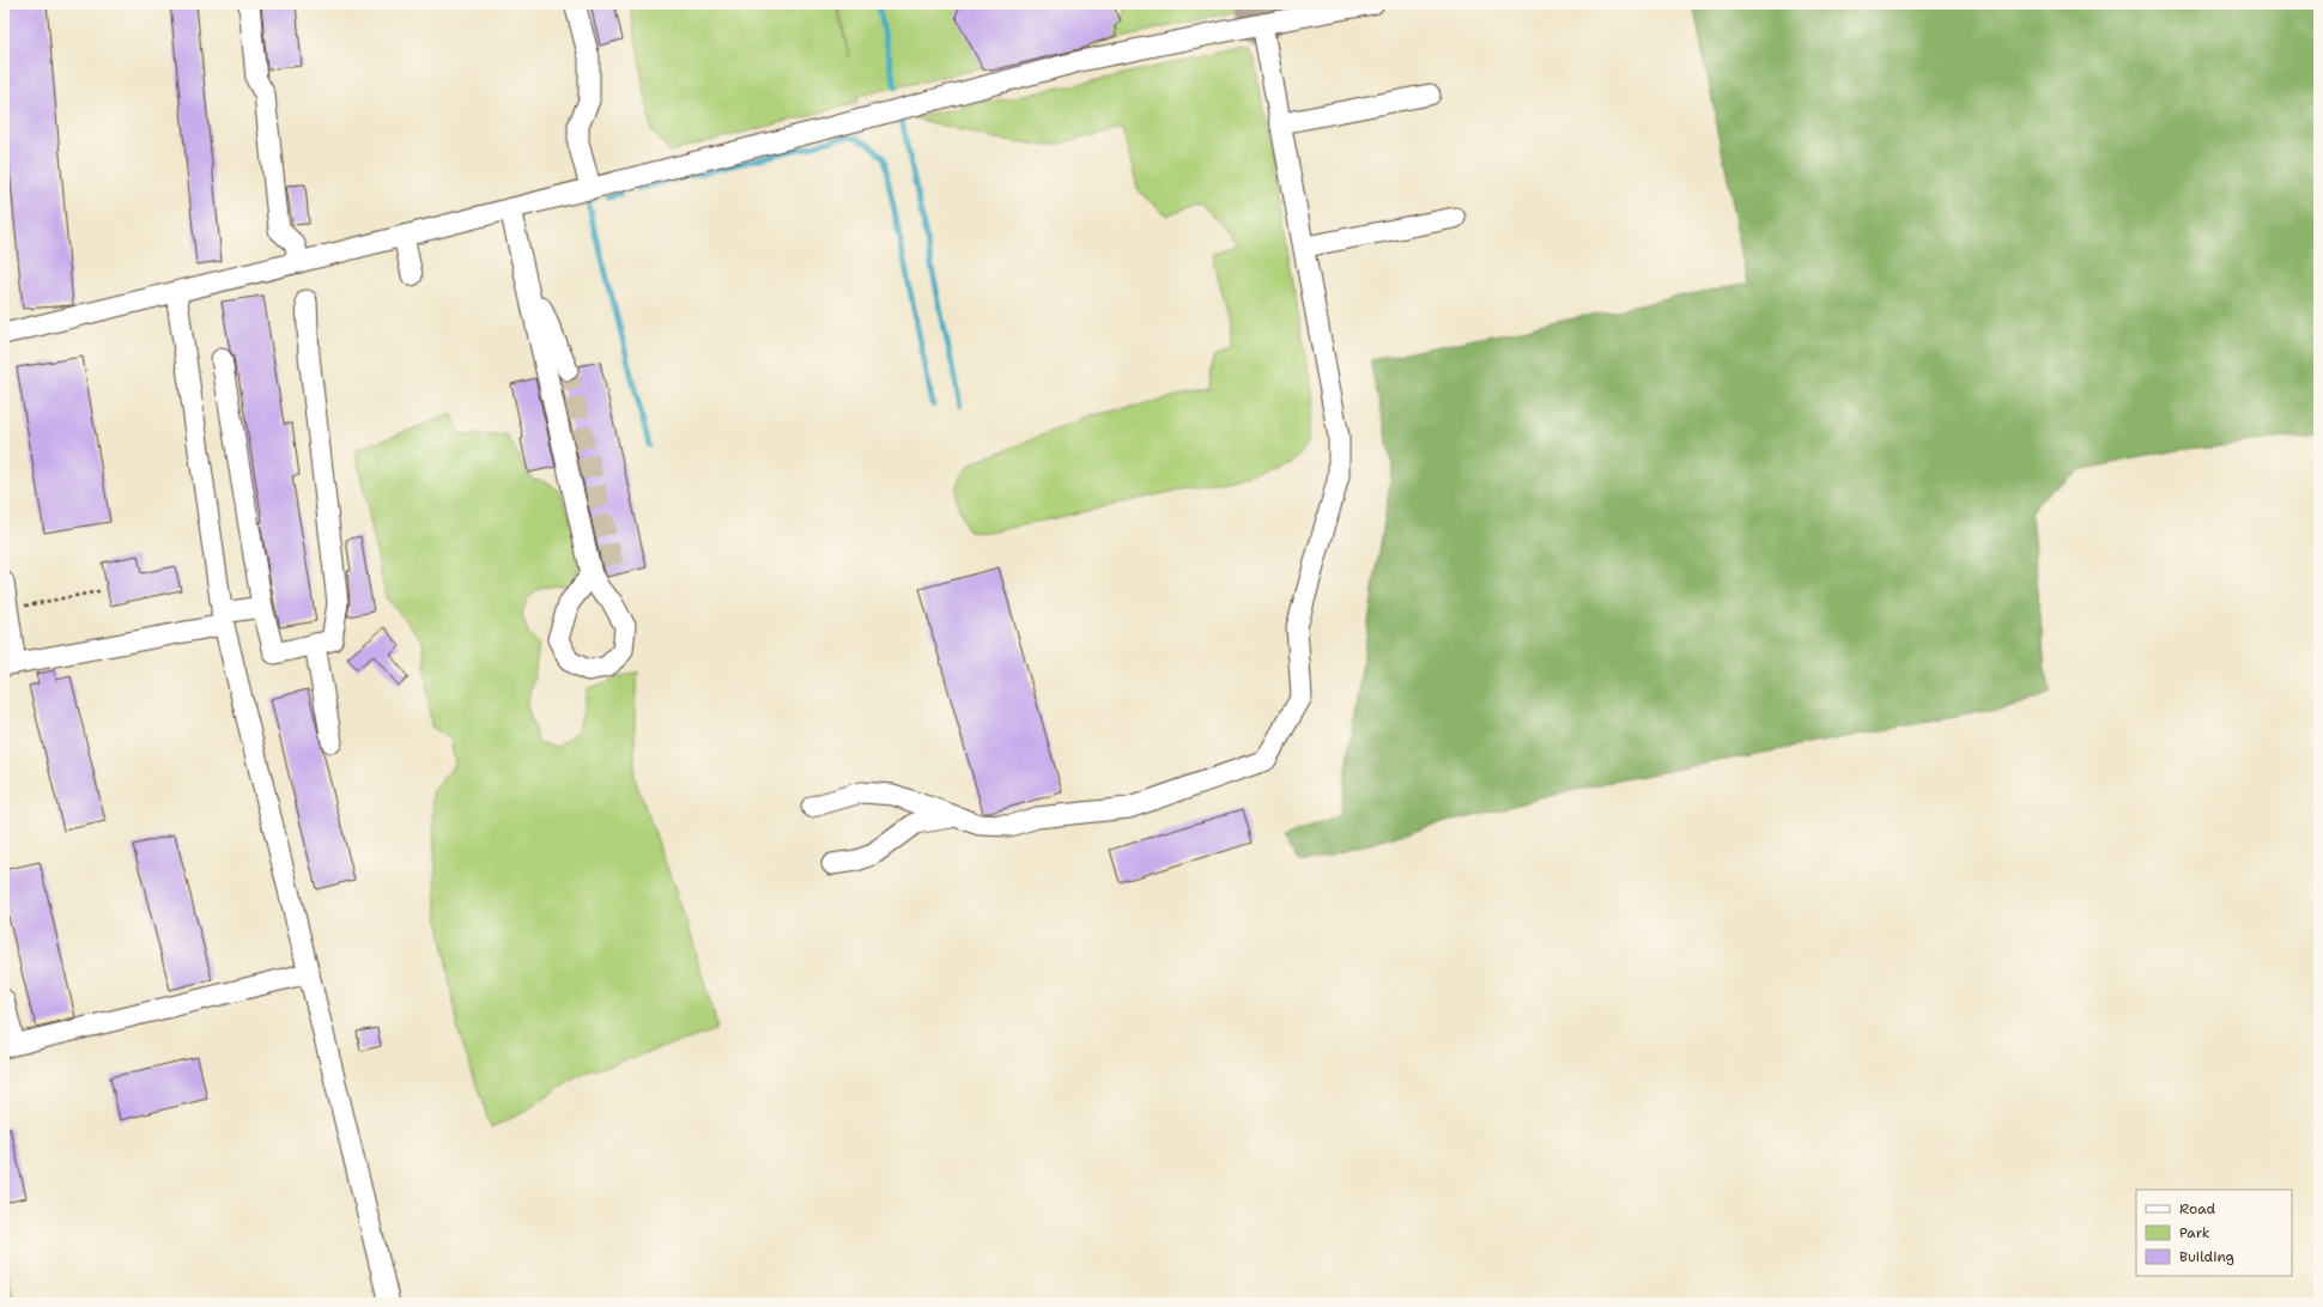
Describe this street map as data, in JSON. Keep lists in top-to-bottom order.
{
  "legend": ["Road", "Park", "Building"]
}
